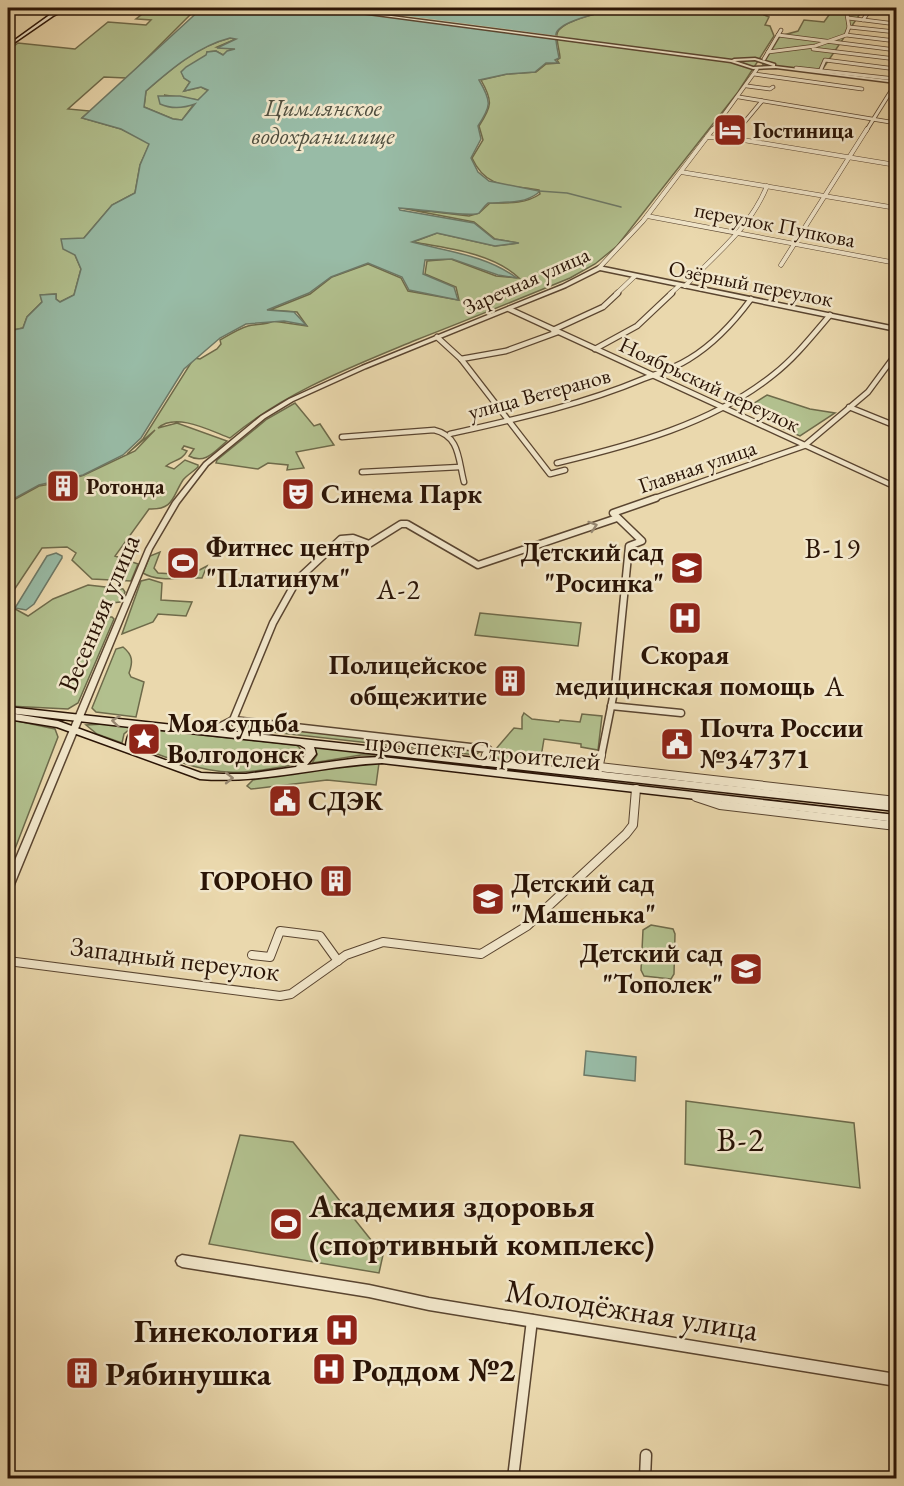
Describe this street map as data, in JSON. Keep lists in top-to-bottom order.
{
  "streets": {
    "main road": ["проспект Строителей"],
    "street": [
      "переулок Пупкова",
      "Заречная улица",
      "Озёрный переулок",
      "Ноябрьский переулок",
      "улица Ветеранов",
      "Главная улица",
      "Весенняя улица",
      "Западный переулок",
      "Молодёжная улица"
    ]
  },
  "crossings": [
    ["переулок Пупкова", "Заречная улица"],
    ["Заречная улица", "Озёрный переулок"],
    ["Заречная улица", "Ноябрьский переулок"],
    ["Заречная улица", "Весенняя улица"],
    ["Озёрный переулок", "улица Ветеранов"],
    ["Ноябрьский переулок", "улица Ветеранов"],
    ["Ноябрьский переулок", "Главная улица"],
    ["Весенняя улица", "проспект Строителей"],
    ["проспект Строителей", "Западный переулок"]
  ],
  "one_way": ["Главная улица"],
  "districts": [
    "В-19",
    "А-2",
    "А",
    "В-2"
  ],
  "water": ["Цимлянское водохранилище"],
  "places": {
    "hotel": ["Гостиница"],
    "building": [
      "Ротонда",
      "Полицейское общежитие",
      "ГОРОНО",
      "Рябинушка"
    ],
    "theatre": ["Синема Парк"],
    "sports": ["Фитнес центр \"Платинум\"", "Академия здоровья (спортивный комплекс)"],
    "school or university": ["Детский сад \"Росинка\"", "Детский сад \"Машенька\"", "Детский сад \"Тополек\""],
    "hospital": ["Скорая медицинская помощь", "Гинекология", "Роддом №2"],
    "place": ["Моя судьба Волгодонск"],
    "public building": ["Почта России №347371", "СДЭК"]
  }
}
